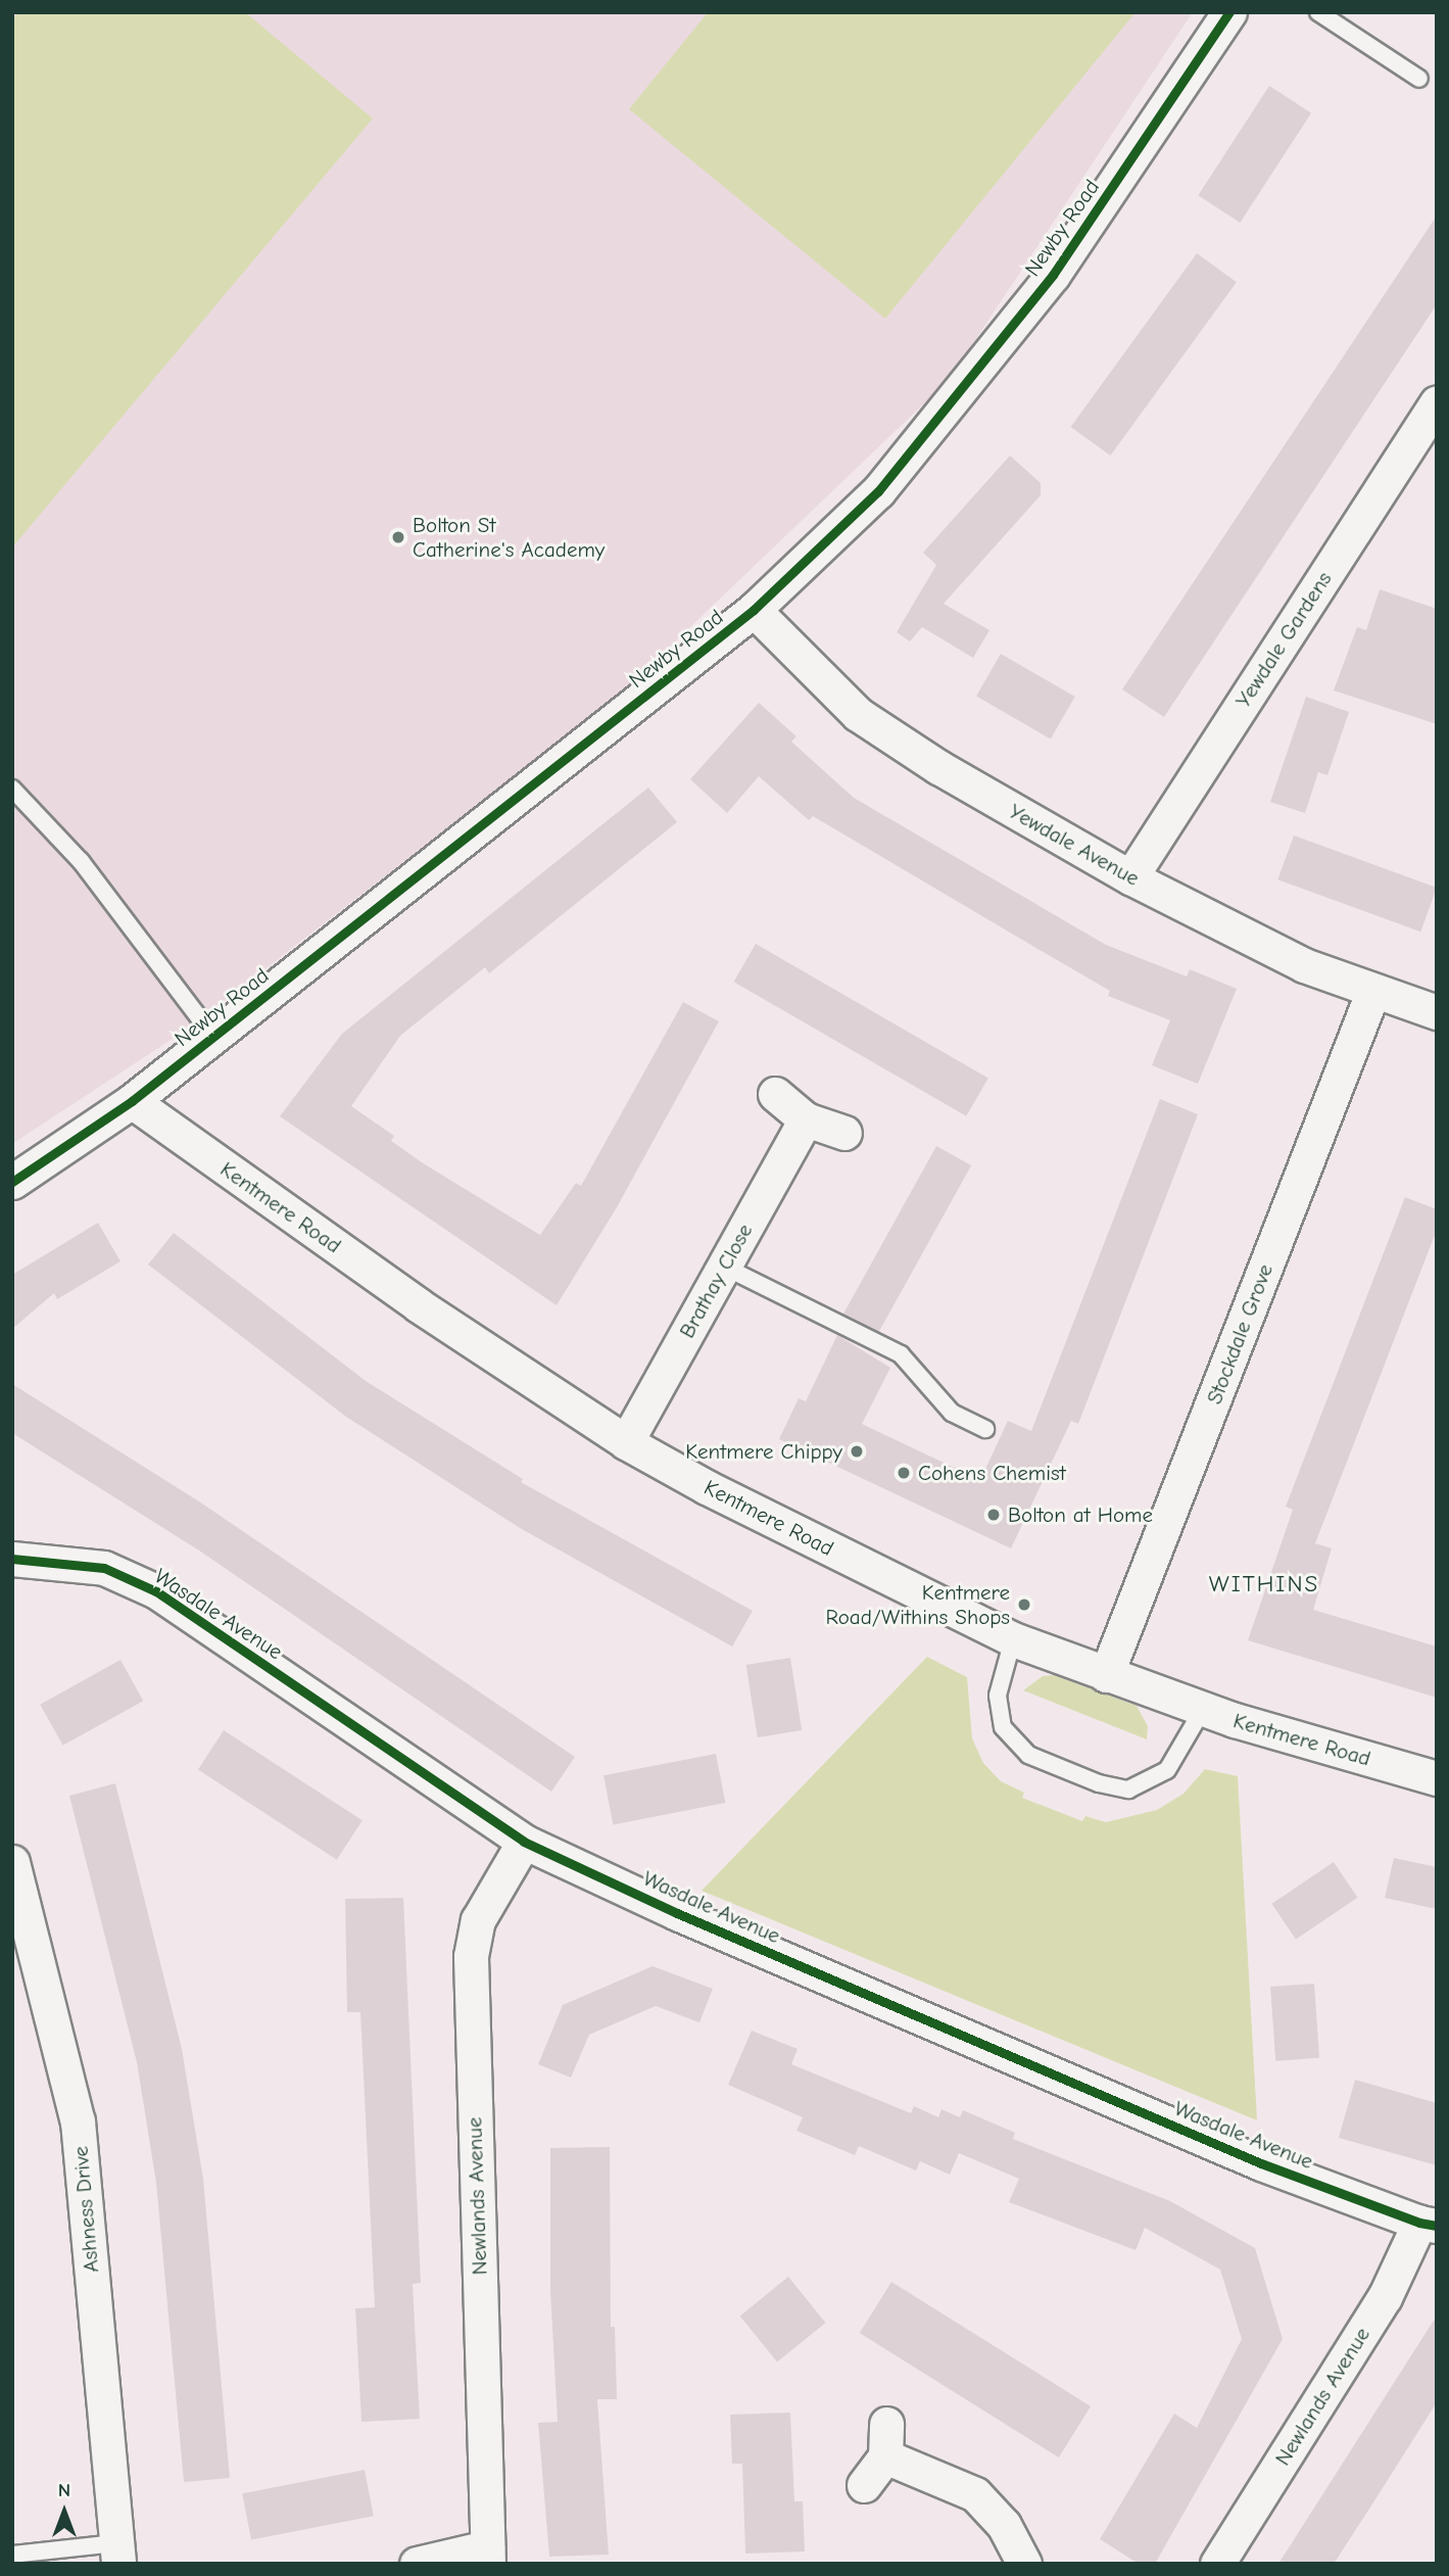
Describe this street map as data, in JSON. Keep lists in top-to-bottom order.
{
  "streets": {
    "street": [
      "Newby Road",
      "Yewdale Gardens",
      "Yewdale Avenue",
      "Kentmere Road",
      "Brathay Close",
      "Stockdale Grove",
      "Wasdale Avenue",
      "Newlands Avenue",
      "Ashness Drive"
    ]
  },
  "crossings": [
    ["Newby Road", "Yewdale Avenue"],
    ["Newby Road", "Kentmere Road"],
    ["Yewdale Gardens", "Yewdale Avenue"],
    ["Yewdale Avenue", "Stockdale Grove"],
    ["Kentmere Road", "Brathay Close"],
    ["Kentmere Road", "Stockdale Grove"],
    ["Wasdale Avenue", "Newlands Avenue"]
  ],
  "districts": ["WITHINS"],
  "places": [
    "Bolton St Catherine's Academy",
    "Kentmere Chippy",
    "Cohens Chemist",
    "Bolton at Home",
    "Kentmere Road/Withins Shops"
  ],
  "north": "top"
}
